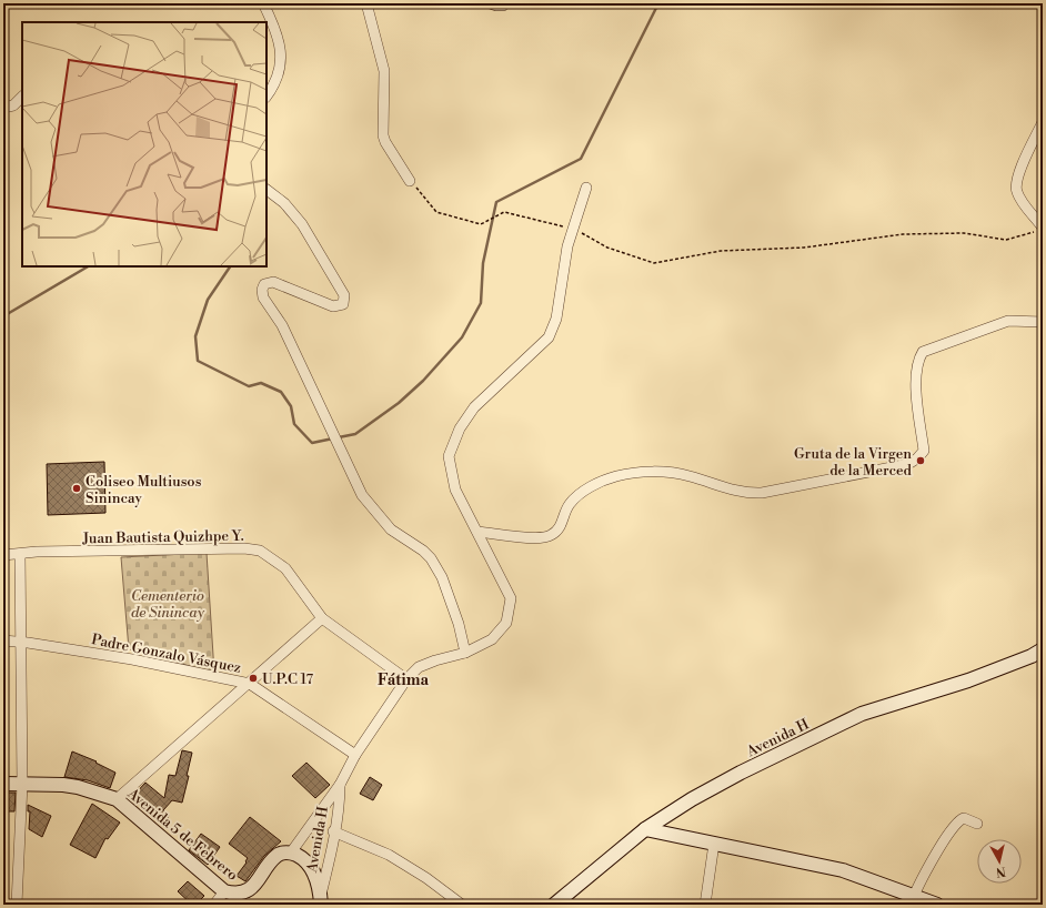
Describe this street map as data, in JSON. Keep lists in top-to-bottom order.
{
  "streets": {
    "street": [
      "Juan Bautista Quizhpe Y.",
      "Padre Gonzalo Vásquez",
      "Avenida H",
      "Avenida 5 de Febrero"
    ]
  },
  "districts": ["Fátima"],
  "parks": ["Cementerio de Sinincay"],
  "places": ["Gruta de la Virgen de la Merced", "Coliseo Multiusos Sinincay", "U.P.C 17"],
  "north": "bottom"
}
